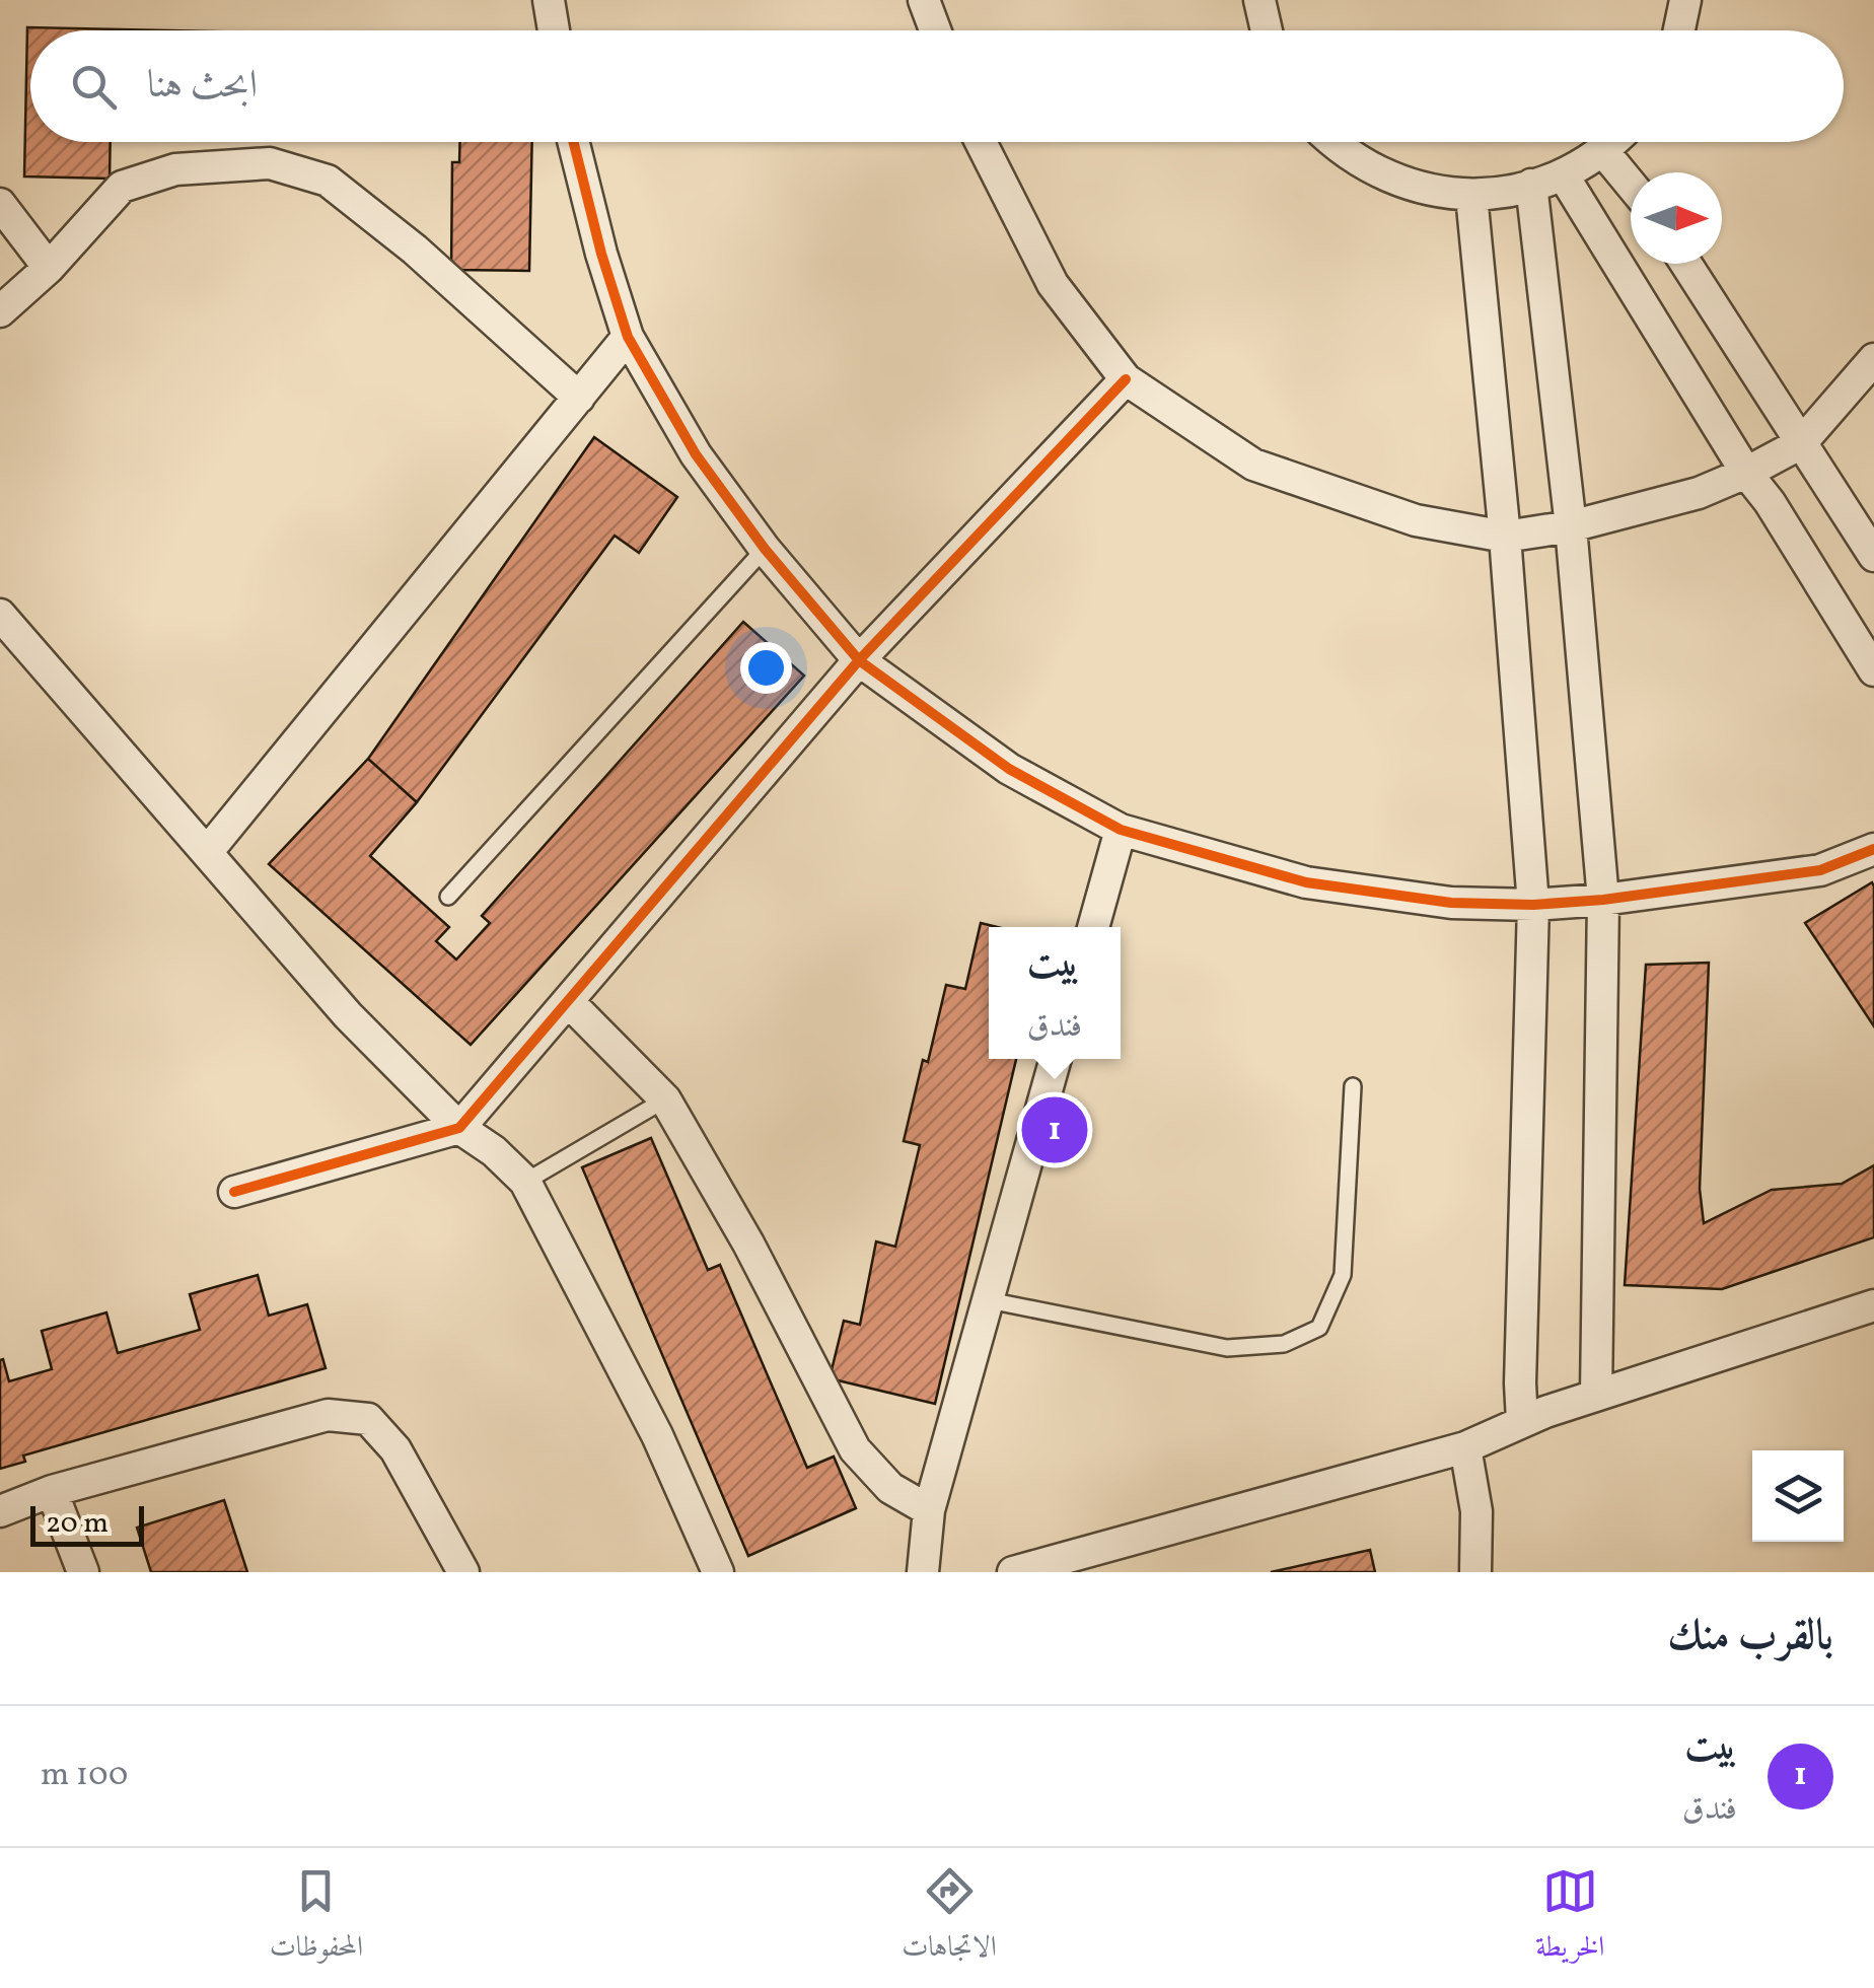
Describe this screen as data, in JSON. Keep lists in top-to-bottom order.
{
  "scale_bar": "20 m",
  "north": "right",
  "page": {
    "search": "ابحث هنا",
    "popup": ["بيت", "فندق"],
    "pins": "1",
    "scale": "20 m",
    "heading": "بالقرب منك",
    "list": [
      {
        "mark": "1",
        "name": "بيت",
        "note": "فندق",
        "value": "100 m"
      }
    ],
    "nav": ["الخريطة", "الاتجاهات", "المحفوظات"]
  }
}
